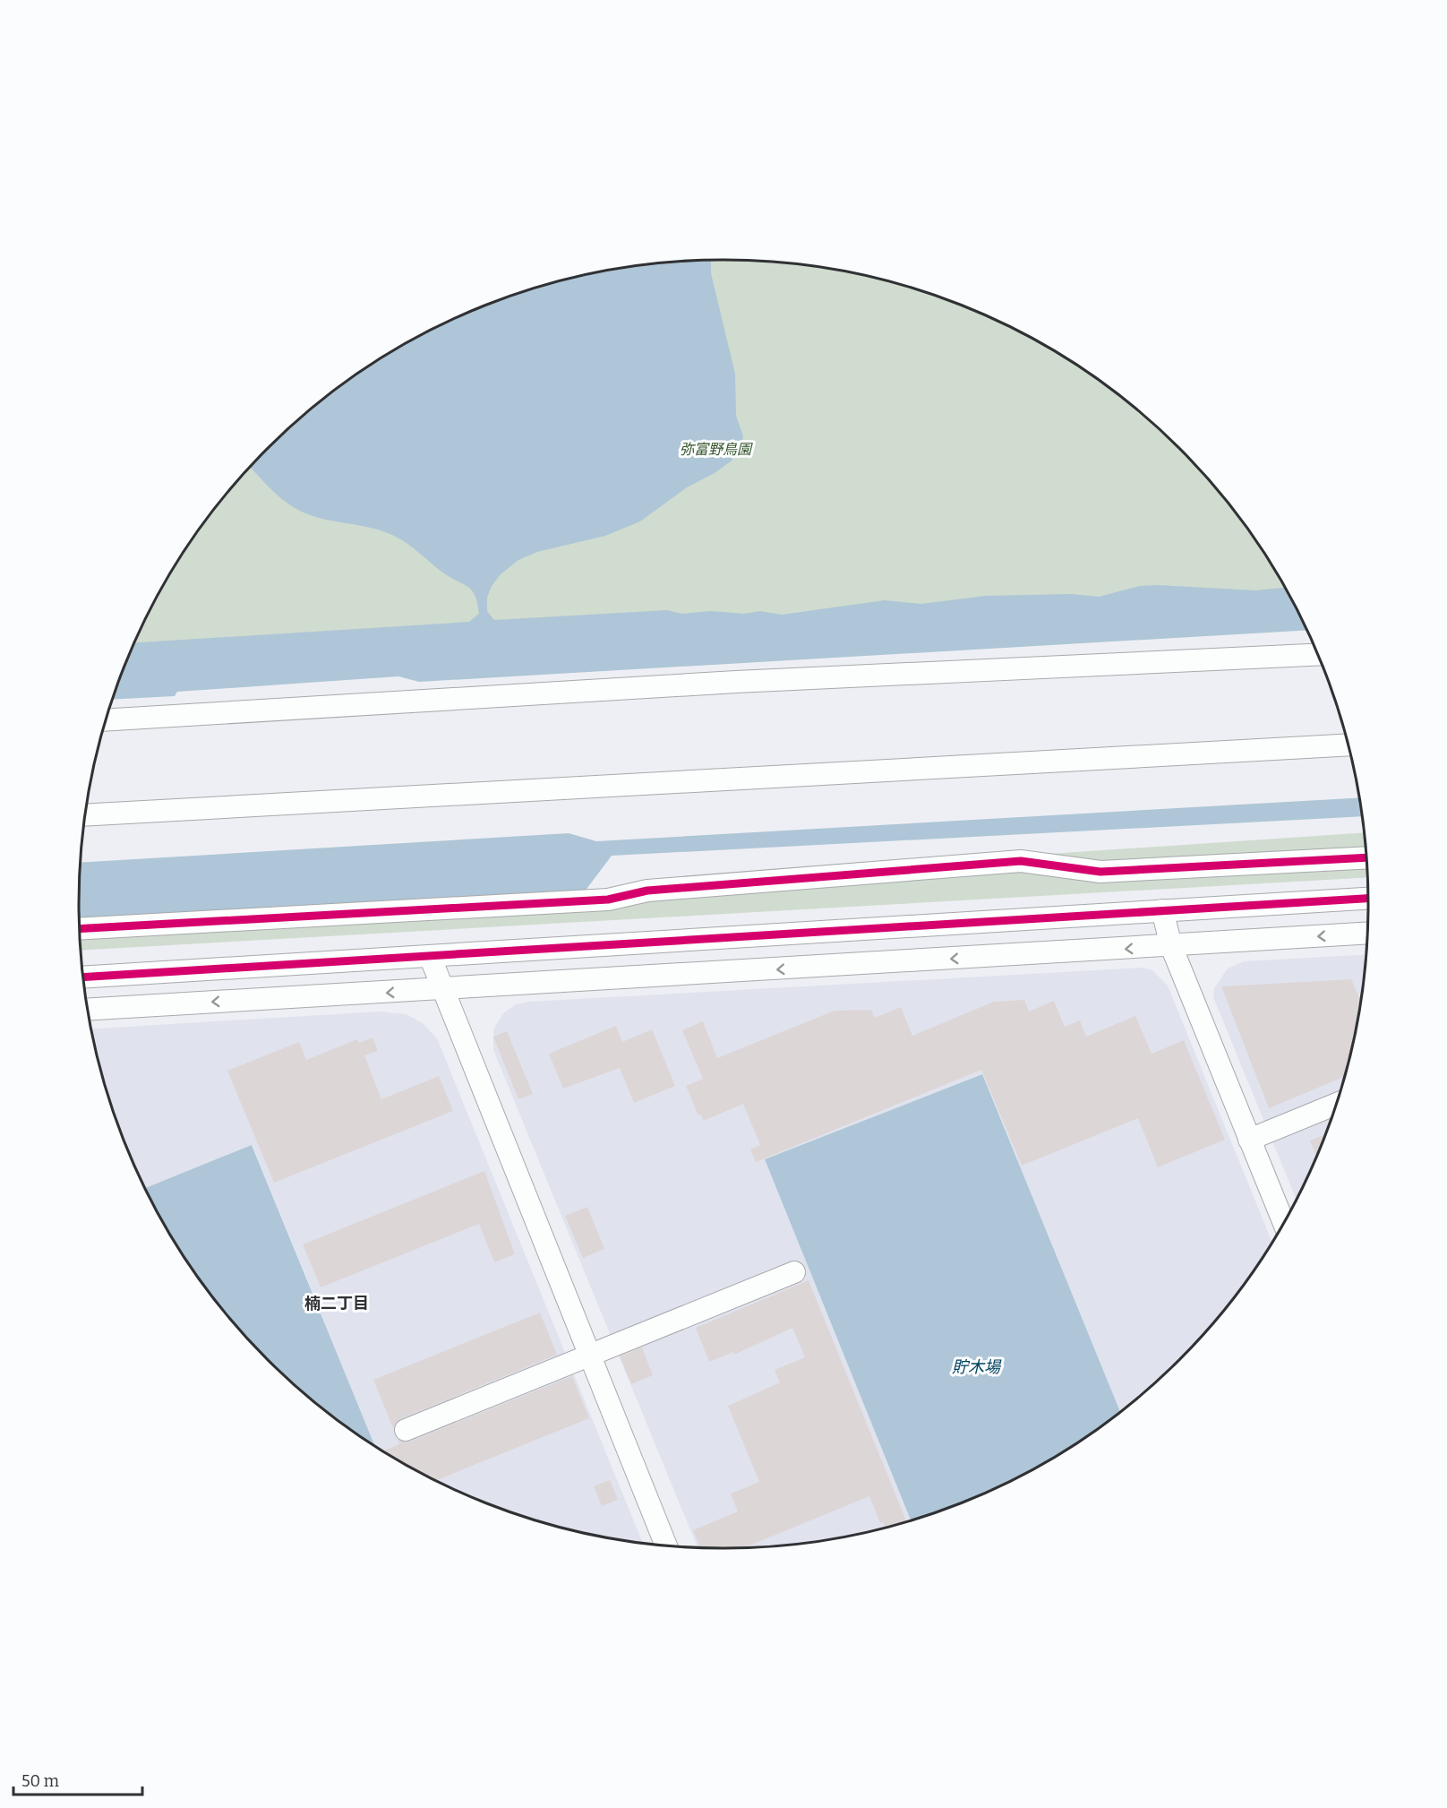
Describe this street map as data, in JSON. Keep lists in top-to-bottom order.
{
  "districts": ["楠二丁目"],
  "water": ["貯木場"],
  "parks": ["弥富野鳥園"],
  "scale_bar": "50 m"
}
